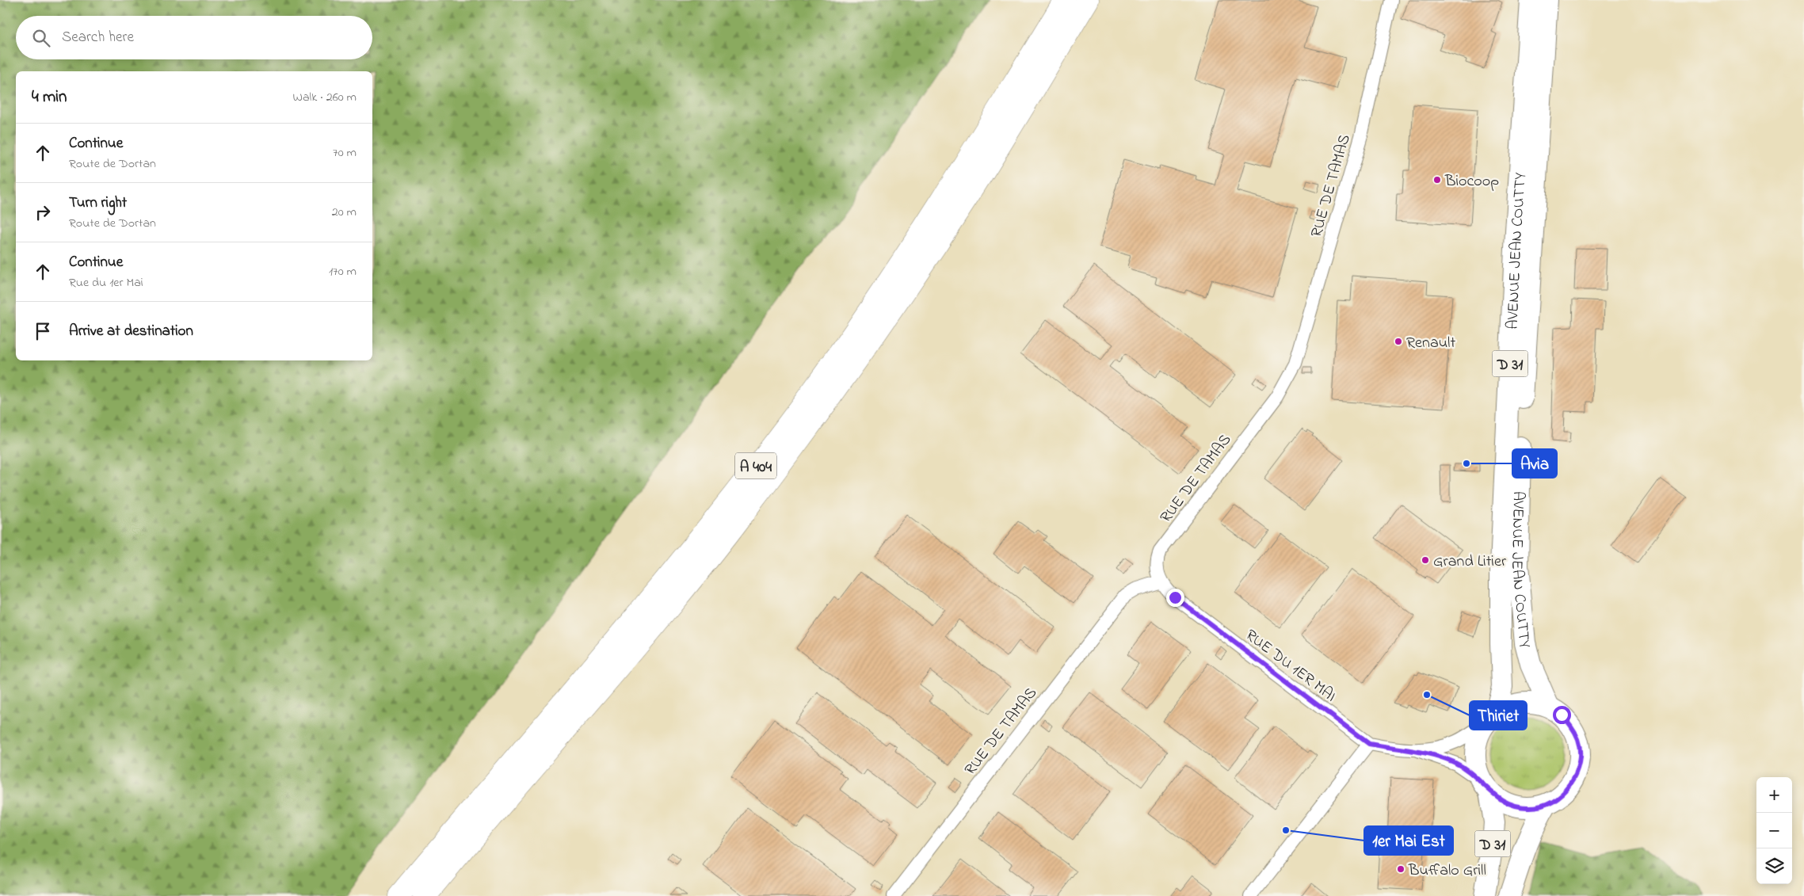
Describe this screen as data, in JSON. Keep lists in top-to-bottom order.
{
  "streets": {
    "highway": ["A 404"],
    "main road": ["AVENUE JEAN COUTTY", "D 31"],
    "street": ["RUE DE TAMAS", "RUE DU 1ER MAI"]
  },
  "crossings": [
    ["RUE DE TAMAS", "RUE DU 1ER MAI"],
    ["AVENUE JEAN COUTTY", "D 31"],
    ["AVENUE JEAN COUTTY", "RUE DU 1ER MAI"],
    ["D 31", "RUE DU 1ER MAI"]
  ],
  "places": [
    "Biocoop",
    "Renault",
    "Avia",
    "Grand Litier",
    "Thiriet",
    "1er Mai Est",
    "Buffalo Grill"
  ],
  "page": {
    "search": "Search here",
    "heading": ["4 min", "Walk · 260 m"],
    "list": [
      ["Continue", "Route de Dortan", "70 m"],
      ["Turn right", "Route de Dortan", "20 m"],
      ["Continue", "Rue du 1er Mai", "170 m"],
      "Arrive at destination"
    ],
    "map_buttons": ["+", "−"]
  }
}
